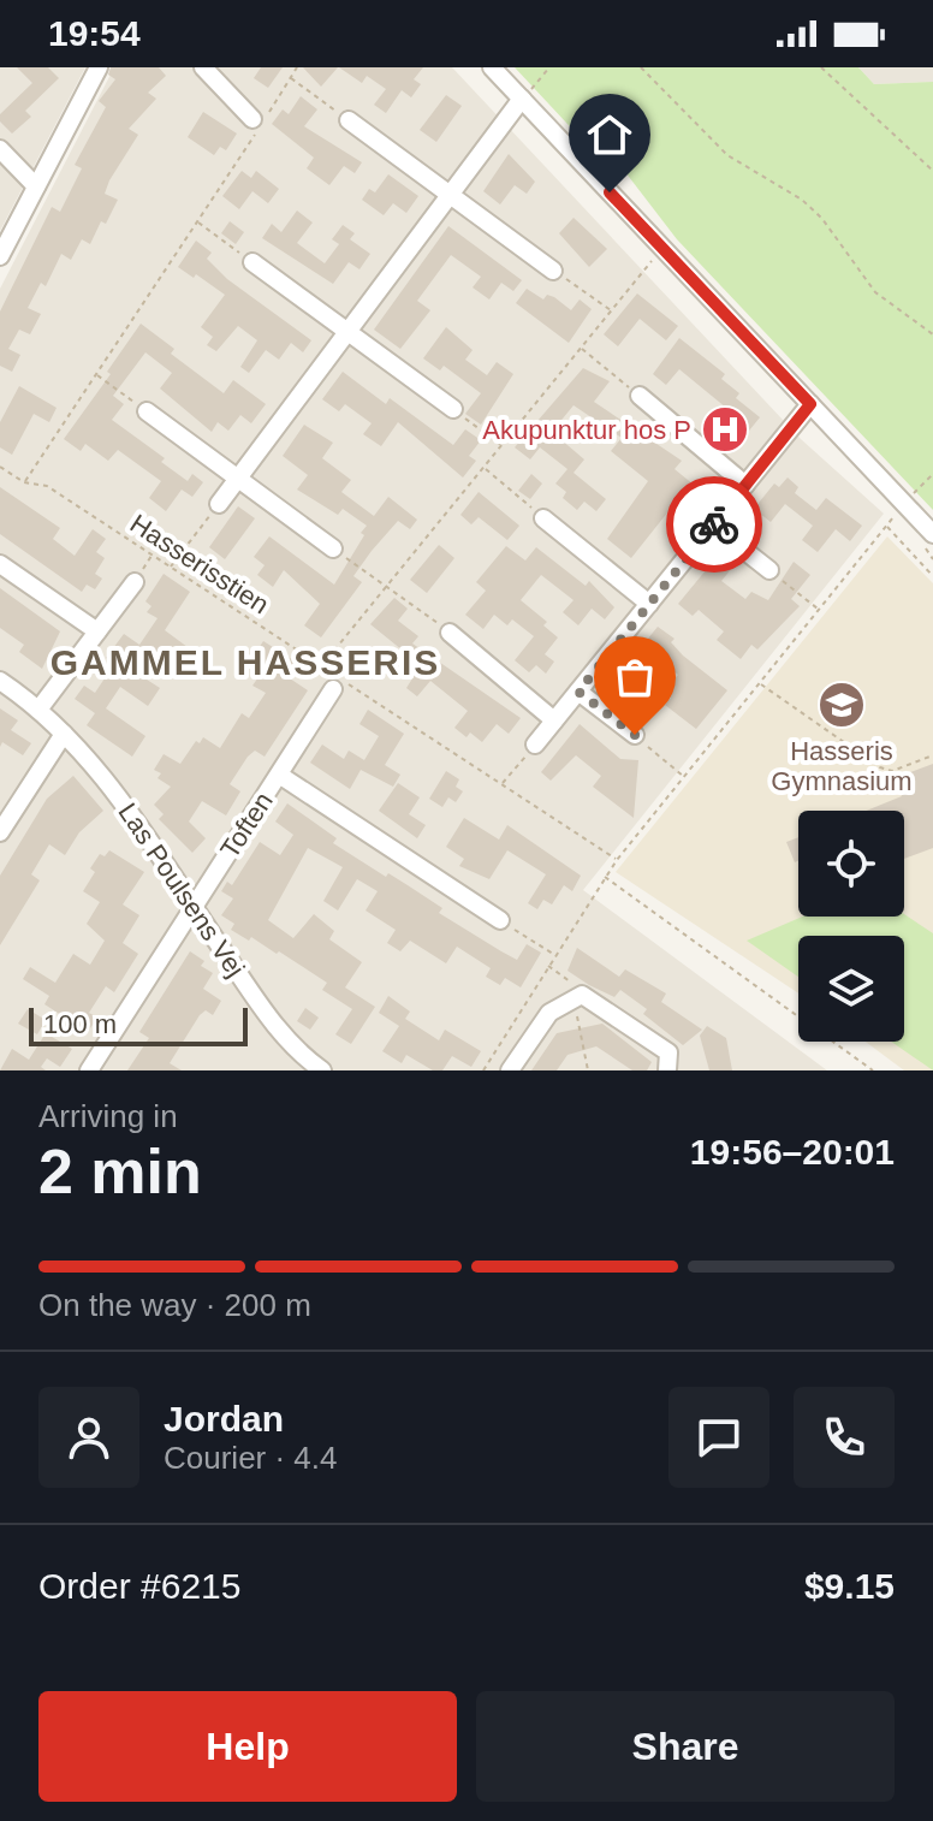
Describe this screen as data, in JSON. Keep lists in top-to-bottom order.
{
  "streets": {
    "street": ["Toften", "Las Poulsens Vej"],
    "path": ["Hasserisstien"]
  },
  "crossings": [
    ["Hasserisstien", "Toften"],
    ["Toften", "Las Poulsens Vej"]
  ],
  "districts": ["GAMMEL HASSERIS"],
  "places": {
    "hospital": ["Akupunktur hos P"],
    "school or university": ["Hasseris Gymnasium"]
  },
  "scale_bar": "100 m",
  "page": {
    "status": "19:54",
    "scale": "100 m",
    "heading": ["2 min", "Arriving in", "19:56–20:01"],
    "panel": [
      "Jordan",
      "Courier · 4.4",
      "Order #6215",
      "$9.15"
    ],
    "bar": "On the way · 200 m",
    "buttons": ["Help", "Share"]
  }
}
